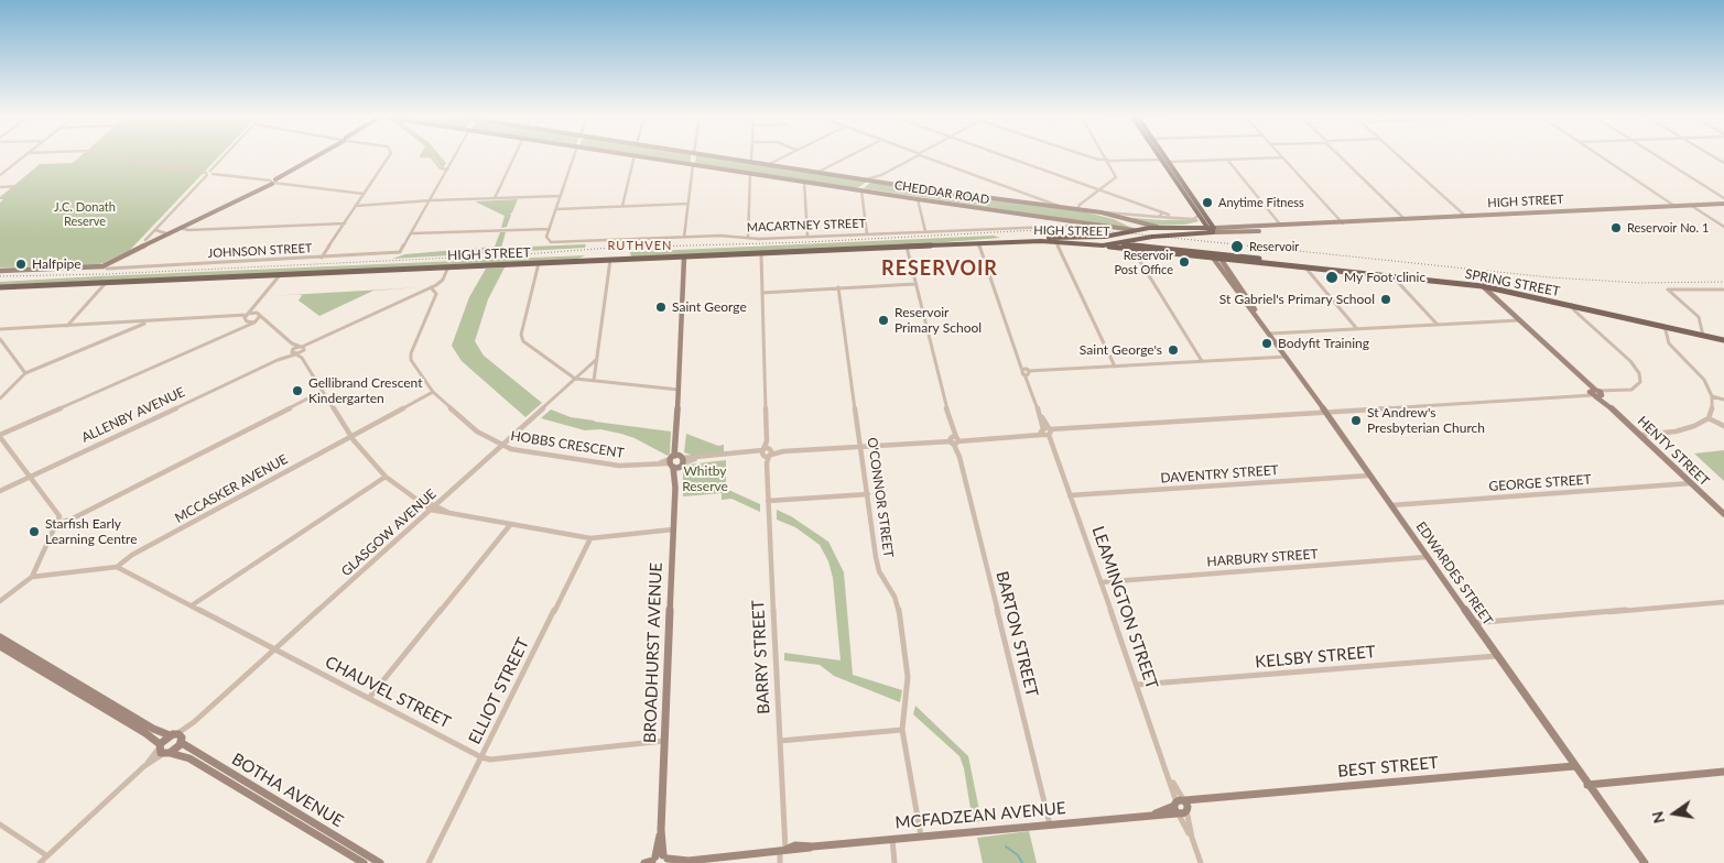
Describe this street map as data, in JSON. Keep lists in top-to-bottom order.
{
  "streets": {
    "main road": ["HIGH STREET", "SPRING STREET"],
    "street": [
      "CHEDDAR ROAD",
      "MACARTNEY STREET",
      "JOHNSON STREET",
      "ALLENBY AVENUE",
      "HOBBS CRESCENT",
      "HENTY STREET",
      "DAVENTRY STREET",
      "GEORGE STREET",
      "MCCASKER AVENUE",
      "O'CONNOR STREET",
      "GLASGOW AVENUE",
      "HARBURY STREET",
      "EDWARDES STREET",
      "LEAMINGTON STREET",
      "BARTON STREET",
      "BROADHURST AVENUE",
      "BARRY STREET",
      "KELSBY STREET",
      "ELLIOT STREET",
      "CHAUVEL STREET",
      "BEST STREET",
      "BOTHA AVENUE",
      "MCFADZEAN AVENUE"
    ]
  },
  "crossings": [
    ["CHEDDAR ROAD", "HIGH STREET"],
    ["CHEDDAR ROAD", "MACARTNEY STREET"],
    ["HIGH STREET", "SPRING STREET"],
    ["HIGH STREET", "LEAMINGTON STREET"],
    ["HIGH STREET", "BROADHURST AVENUE"],
    ["HIGH STREET", "BARRY STREET"],
    ["SPRING STREET", "HENTY STREET"],
    ["SPRING STREET", "EDWARDES STREET"],
    ["HOBBS CRESCENT", "MCCASKER AVENUE"],
    ["HOBBS CRESCENT", "GLASGOW AVENUE"],
    ["HOBBS CRESCENT", "BROADHURST AVENUE"],
    ["HENTY STREET", "GEORGE STREET"],
    ["DAVENTRY STREET", "EDWARDES STREET"],
    ["DAVENTRY STREET", "LEAMINGTON STREET"],
    ["GEORGE STREET", "EDWARDES STREET"],
    ["MCCASKER AVENUE", "CHAUVEL STREET"],
    ["O'CONNOR STREET", "MCFADZEAN AVENUE"],
    ["GLASGOW AVENUE", "CHAUVEL STREET"],
    ["GLASGOW AVENUE", "BOTHA AVENUE"],
    ["HARBURY STREET", "EDWARDES STREET"],
    ["HARBURY STREET", "LEAMINGTON STREET"],
    ["EDWARDES STREET", "KELSBY STREET"],
    ["EDWARDES STREET", "BEST STREET"],
    ["LEAMINGTON STREET", "KELSBY STREET"],
    ["LEAMINGTON STREET", "MCFADZEAN AVENUE"],
    ["BARTON STREET", "MCFADZEAN AVENUE"],
    ["BROADHURST AVENUE", "CHAUVEL STREET"],
    ["BROADHURST AVENUE", "MCFADZEAN AVENUE"],
    ["BARRY STREET", "MCFADZEAN AVENUE"],
    ["ELLIOT STREET", "CHAUVEL STREET"],
    ["BEST STREET", "MCFADZEAN AVENUE"]
  ],
  "districts": ["RUTHVEN", "RESERVOIR"],
  "parks": ["J.C. Donath Reserve", "Whitby Reserve"],
  "places": [
    "Anytime Fitness",
    "Reservoir No. 1",
    "Reservoir",
    "Reservoir Post Office",
    "Halfpipe",
    "My Foot clinic",
    "St Gabriel's Primary School",
    "Saint George",
    "Reservoir Primary School",
    "Bodyfit Training",
    "Saint George's",
    "Gellibrand Crescent Kindergarten",
    "St Andrew's Presbyterian Church",
    "Starfish Early Learning Centre"
  ],
  "north": "left"
}
